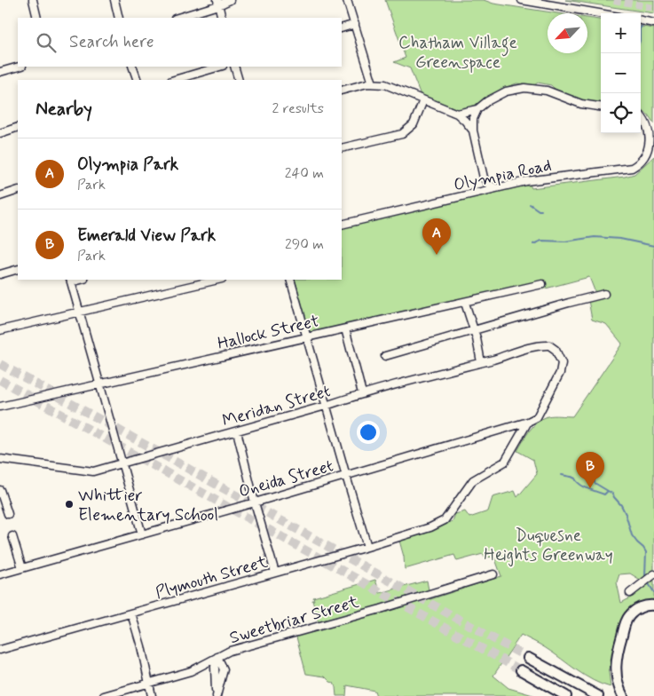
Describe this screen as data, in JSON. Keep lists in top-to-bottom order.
{
  "streets": {
    "street": [
      "Olympia Road",
      "Hallock Street",
      "Meridan Street",
      "Oneida Street",
      "Plymouth Street",
      "Sweetbriar Street"
    ]
  },
  "crossings": [
    ["Meridan Street", "Plymouth Street"],
    ["Oneida Street", "Plymouth Street"]
  ],
  "parks": ["Chatham Village Greenspace", "Duquesne Heights Greenway"],
  "places": ["Whittier Elementary School"],
  "north": "bottom left",
  "page": {
    "map_buttons": ["+", "−"],
    "search": "Search here",
    "heading": ["Nearby", "2 results"],
    "list": [
      {
        "mark": "A",
        "name": "Olympia Park",
        "note": "Park",
        "value": "240 m"
      },
      {
        "mark": "B",
        "name": "Emerald View Park",
        "note": "Park",
        "value": "290 m"
      }
    ],
    "pins": ["A", "B"]
  }
}
